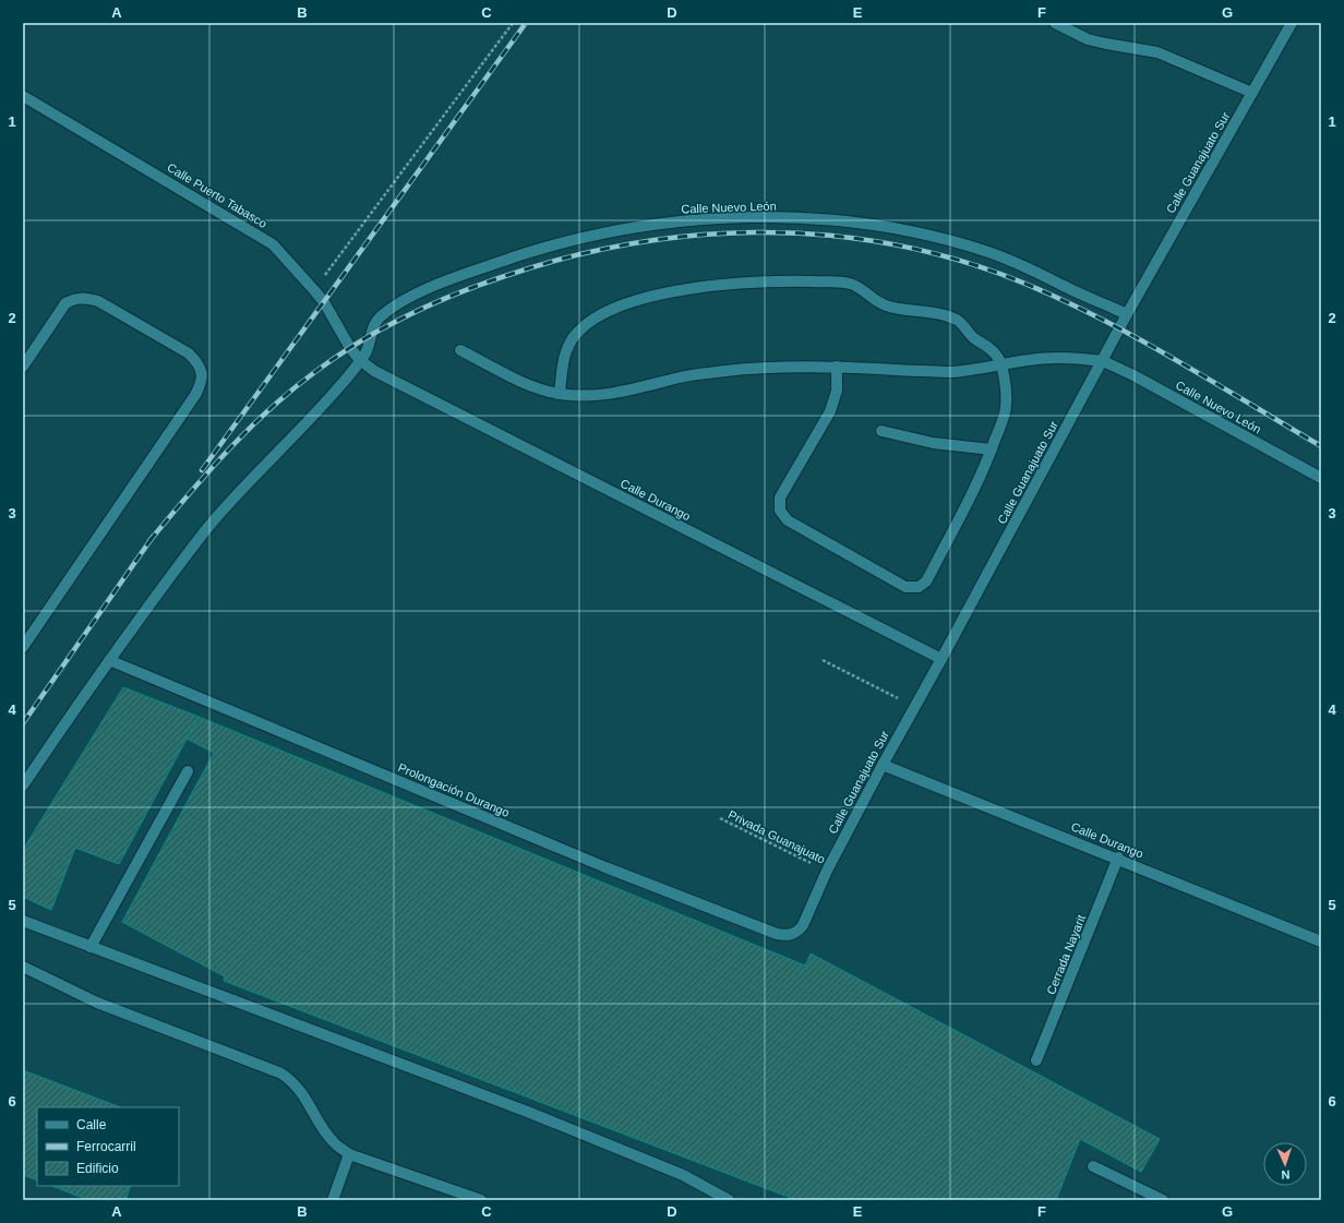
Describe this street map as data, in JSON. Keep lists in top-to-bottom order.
{
  "streets": {
    "street": [
      "Calle Guanajuato Sur",
      "Calle Puerto Tabasco",
      "Calle Nuevo León",
      "Calle Durango",
      "Prolongación Durango",
      "Cerrada Nayarit"
    ],
    "path": ["Privada Guanajuato"]
  },
  "crossings": [
    ["Calle Guanajuato Sur", "Calle Nuevo León"],
    ["Calle Guanajuato Sur", "Calle Durango"],
    ["Calle Guanajuato Sur", "Prolongación Durango"],
    ["Calle Guanajuato Sur", "Privada Guanajuato"],
    ["Calle Puerto Tabasco", "Calle Nuevo León"],
    ["Calle Puerto Tabasco", "Calle Durango"],
    ["Calle Nuevo León", "Calle Durango"],
    ["Calle Nuevo León", "Prolongación Durango"],
    ["Calle Durango", "Cerrada Nayarit"]
  ],
  "legend": ["Calle", "Ferrocarril", "Edificio"],
  "north": "bottom",
  "grid": {
    "columns": [
      "A",
      "B",
      "C",
      "D",
      "E",
      "F",
      "G"
    ],
    "rows": [
      "1",
      "2",
      "3",
      "4",
      "5",
      "6"
    ]
  }
}
